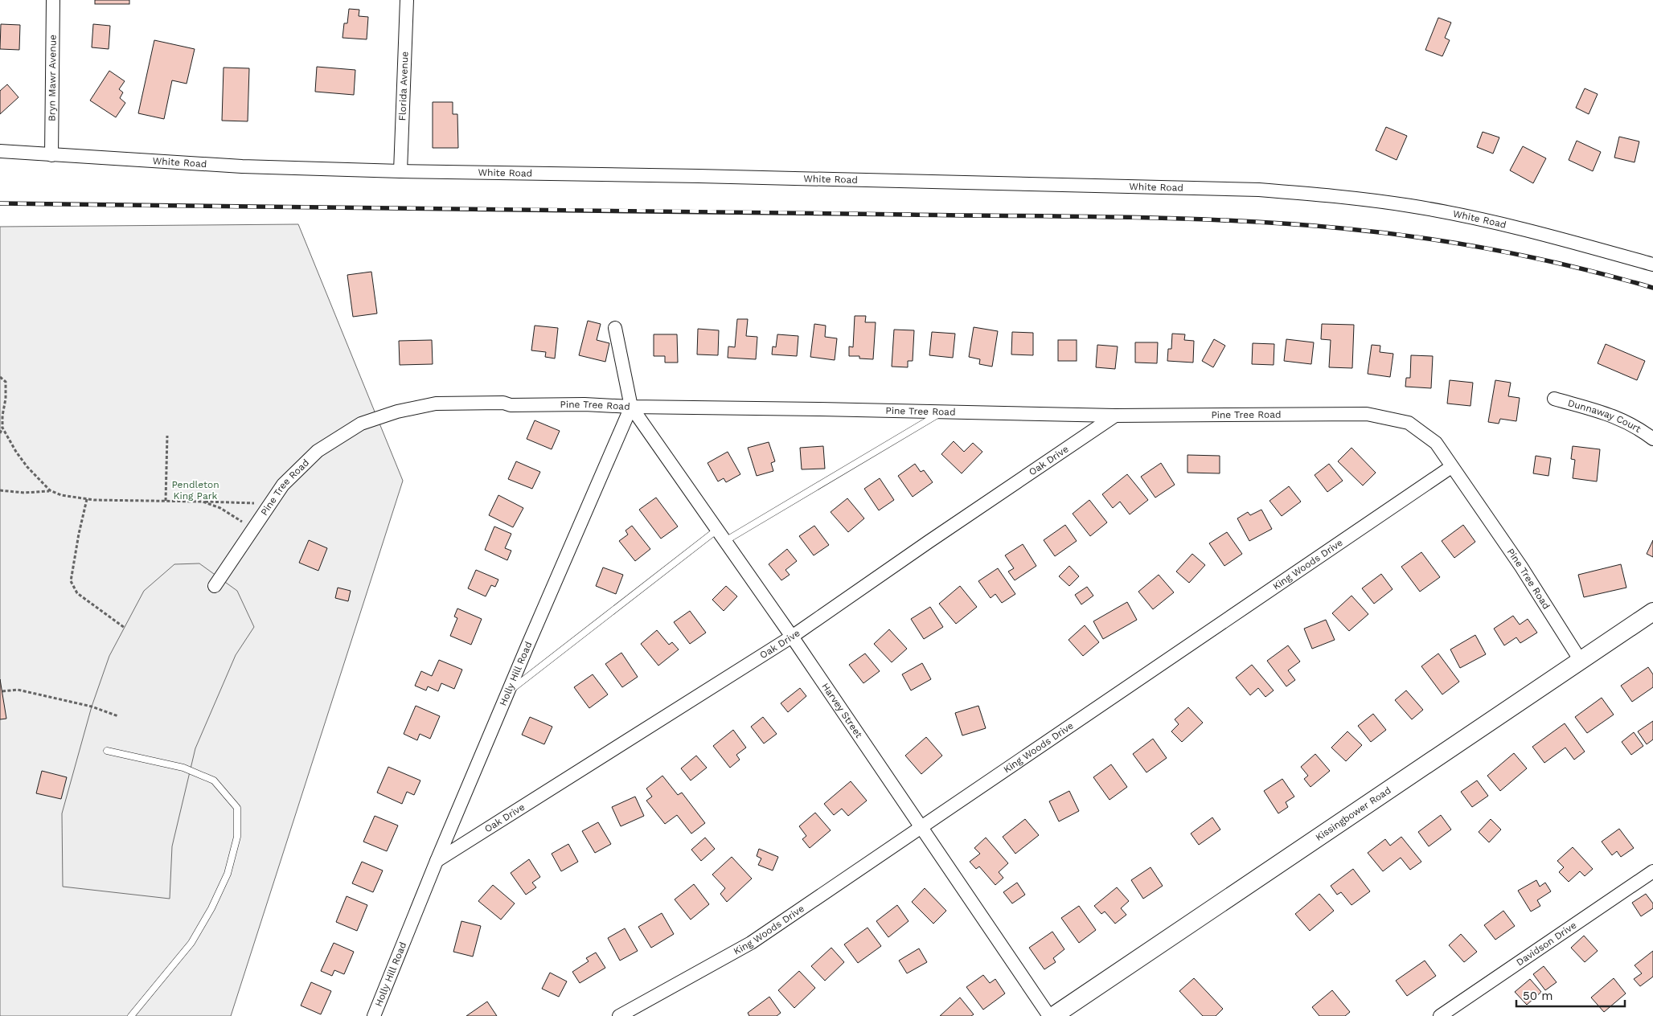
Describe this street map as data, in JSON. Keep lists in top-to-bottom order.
{
  "streets": {
    "street": [
      "Bryn Mawr Avenue",
      "Florida Avenue",
      "White Road",
      "Pine Tree Road",
      "Dunnaway Court",
      "Oak Drive",
      "King Woods Drive",
      "Holly Hill Road",
      "Harvey Street",
      "Kissingbower Road",
      "Davidson Drive"
    ]
  },
  "crossings": [
    ["Bryn Mawr Avenue", "White Road"],
    ["Florida Avenue", "White Road"],
    ["Pine Tree Road", "Oak Drive"],
    ["Pine Tree Road", "King Woods Drive"],
    ["Pine Tree Road", "Holly Hill Road"],
    ["Pine Tree Road", "Harvey Street"],
    ["Pine Tree Road", "Kissingbower Road"],
    ["Oak Drive", "Holly Hill Road"],
    ["Oak Drive", "Harvey Street"],
    ["King Woods Drive", "Harvey Street"],
    ["Holly Hill Road", "Harvey Street"]
  ],
  "parks": ["Pendleton King Park"],
  "scale_bar": "50 m"
}
